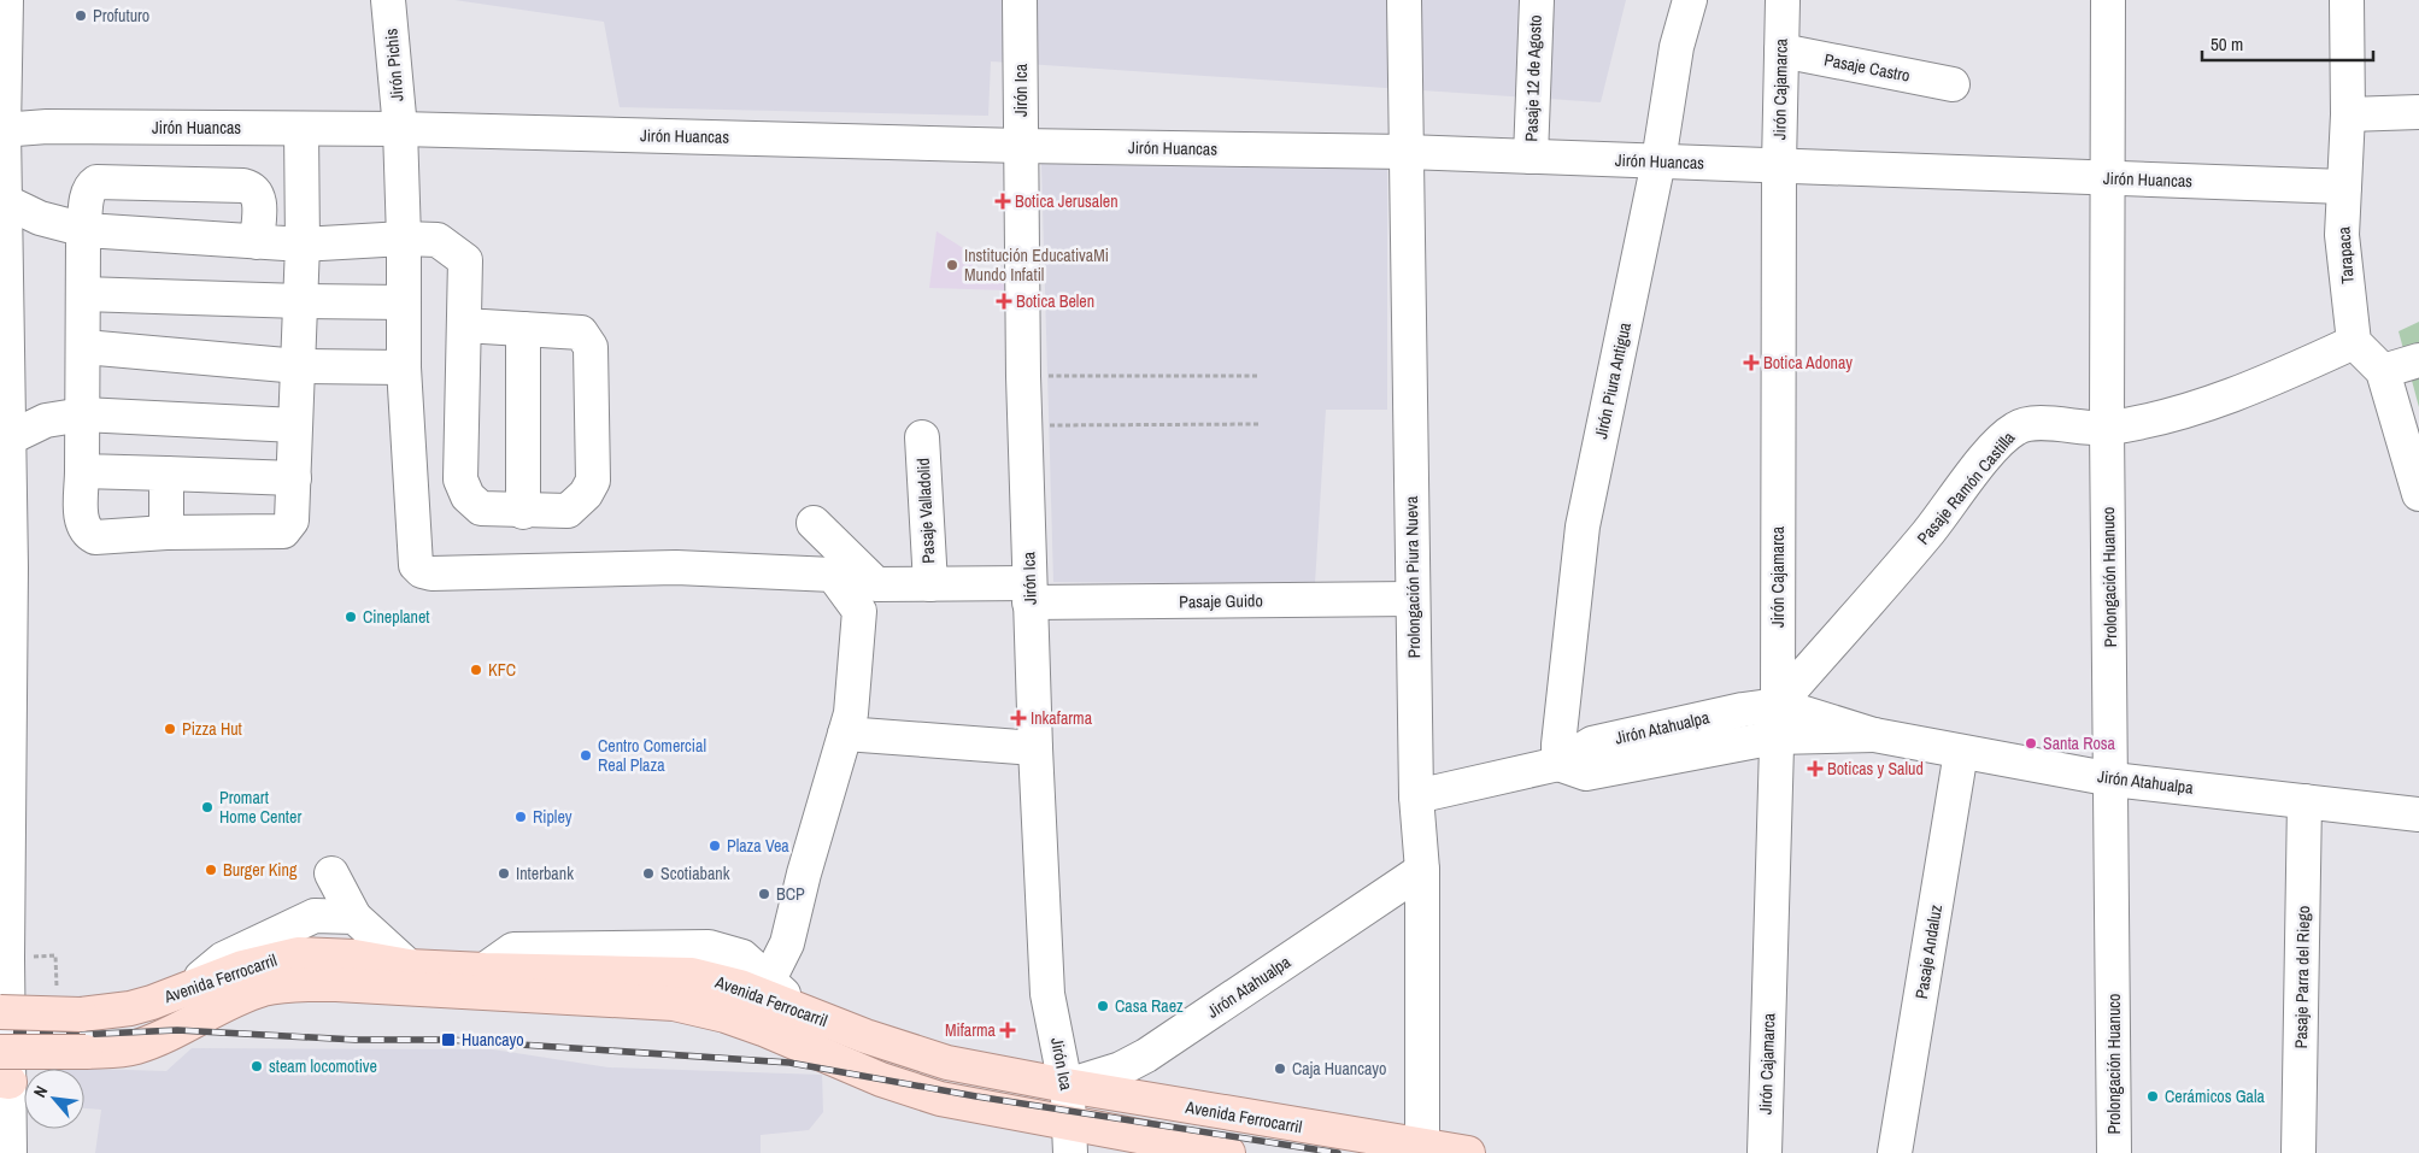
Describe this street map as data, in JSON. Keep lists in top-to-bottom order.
{
  "streets": {
    "main road": ["Avenida Ferrocarril"],
    "street": [
      "Jirón Pichis",
      "Pasaje Castro",
      "Pasaje 12 de Agosto",
      "Jirón Cajamarca",
      "Jirón Ica",
      "Jirón Huancas",
      "Tarapaca",
      "Jirón Piura Antigua",
      "Pasaje Ramón Castilla",
      "Pasaje Valladolid",
      "Prolongación Piura Nueva",
      "Prolongación Huanuco",
      "Pasaje Guido",
      "Jirón Atahualpa",
      "Pasaje Andaluz",
      "Pasaje Parra del Riego"
    ]
  },
  "crossings": [
    ["Jirón Pichis", "Jirón Huancas"],
    ["Pasaje Castro", "Jirón Cajamarca"],
    ["Pasaje 12 de Agosto", "Jirón Huancas"],
    ["Jirón Cajamarca", "Jirón Huancas"],
    ["Jirón Cajamarca", "Pasaje Ramón Castilla"],
    ["Jirón Cajamarca", "Jirón Atahualpa"],
    ["Jirón Ica", "Jirón Huancas"],
    ["Jirón Ica", "Pasaje Guido"],
    ["Jirón Ica", "Jirón Atahualpa"],
    ["Jirón Ica", "Avenida Ferrocarril"],
    ["Jirón Huancas", "Tarapaca"],
    ["Jirón Huancas", "Jirón Piura Antigua"],
    ["Jirón Huancas", "Prolongación Piura Nueva"],
    ["Jirón Huancas", "Prolongación Huanuco"],
    ["Tarapaca", "Pasaje Ramón Castilla"],
    ["Jirón Piura Antigua", "Jirón Atahualpa"],
    ["Pasaje Ramón Castilla", "Prolongación Huanuco"],
    ["Pasaje Ramón Castilla", "Jirón Atahualpa"],
    ["Pasaje Valladolid", "Pasaje Guido"],
    ["Prolongación Piura Nueva", "Pasaje Guido"],
    ["Prolongación Piura Nueva", "Jirón Atahualpa"],
    ["Prolongación Piura Nueva", "Avenida Ferrocarril"],
    ["Prolongación Huanuco", "Jirón Atahualpa"],
    ["Jirón Atahualpa", "Pasaje Andaluz"],
    ["Jirón Atahualpa", "Pasaje Parra del Riego"],
    ["Jirón Atahualpa", "Avenida Ferrocarril"]
  ],
  "places": {
    "other": [
      "Profuturo",
      "Institución EducativaMi Mundo Infatil",
      "Cineplanet",
      "KFC",
      "Pizza Hut",
      "Santa Rosa",
      "Centro Comercial Real Plaza",
      "Promart Home Center",
      "Ripley",
      "Plaza Vea",
      "Burger King",
      "Interbank",
      "Scotiabank",
      "BCP",
      "Casa Raez",
      "steam locomotive",
      "Caja Huancayo",
      "Cerámicos Gala"
    ],
    "health": [
      "Botica Jerusalen",
      "Botica Belen",
      "Botica Adonay",
      "Inkafarma",
      "Boticas y Salud",
      "Mifarma"
    ],
    "transit": ["Huancayo"]
  },
  "scale_bar": "50 m",
  "north": "top left"
}
